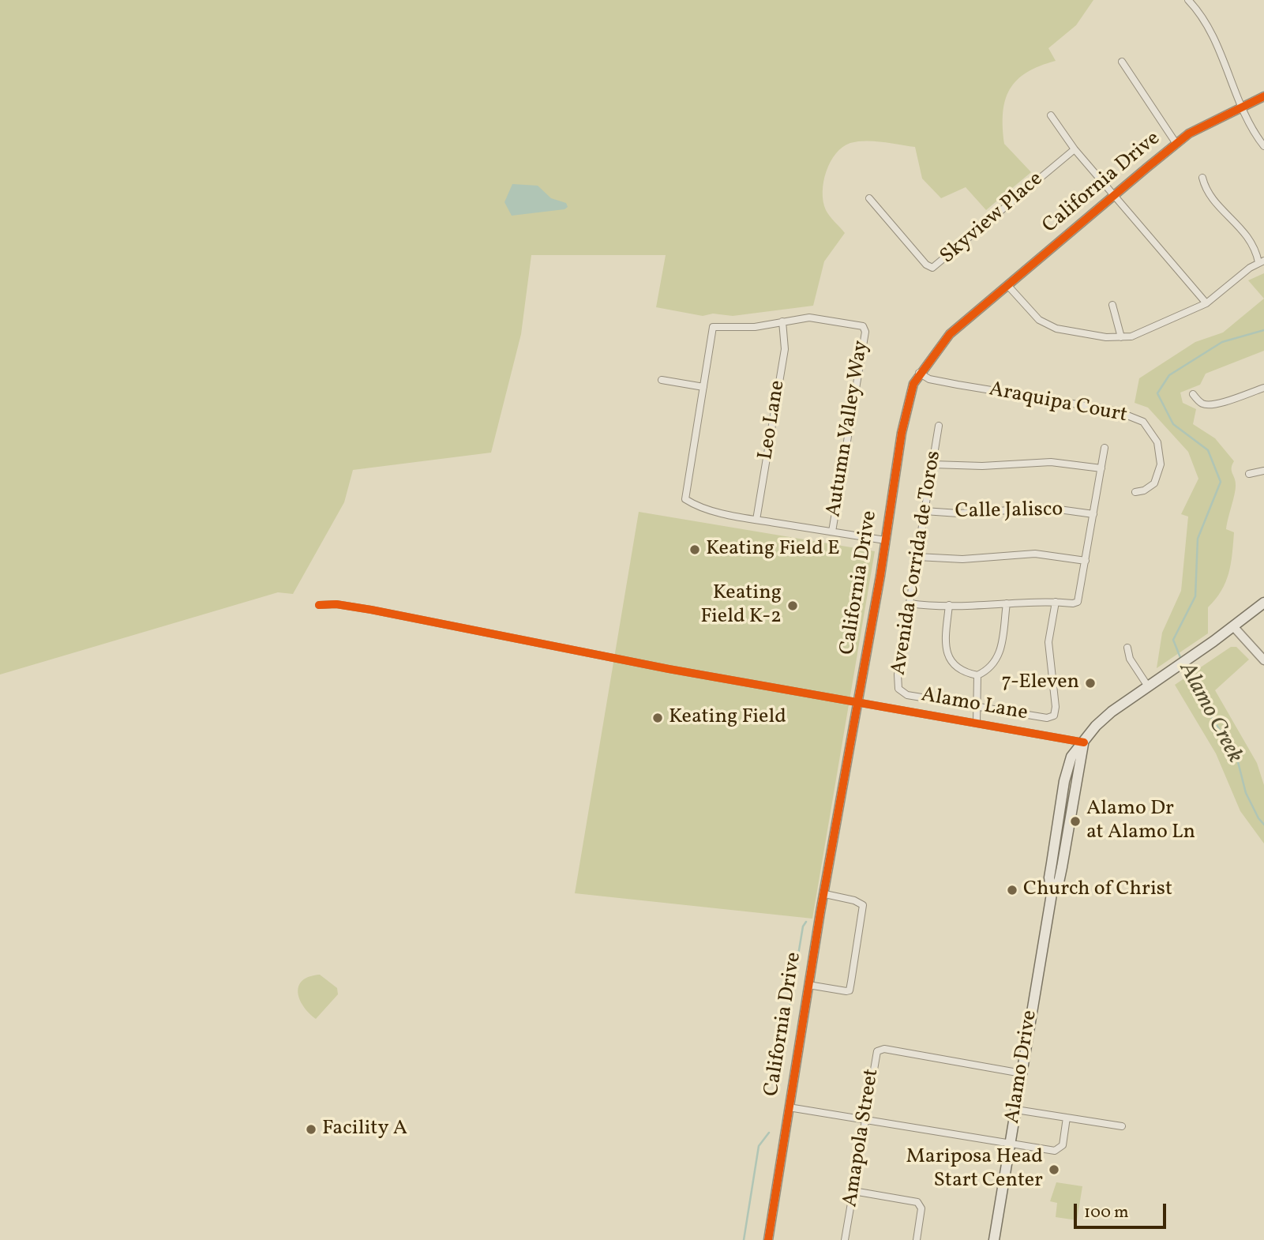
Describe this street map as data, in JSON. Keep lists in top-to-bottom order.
{
  "streets": {
    "main road": ["Alamo Drive"],
    "street": [
      "California Drive",
      "Skyview Place",
      "Araquipa Court",
      "Leo Lane",
      "Autumn Valley Way",
      "Calle Jalisco",
      "Avenida Corrida de Toros",
      "Alamo Lane",
      "Amapola Street"
    ]
  },
  "crossings": [
    ["California Drive", "Araquipa Court"],
    ["California Drive", "Alamo Lane"],
    ["Leo Lane", "Autumn Valley Way"],
    ["Calle Jalisco", "Avenida Corrida de Toros"],
    ["Alamo Lane", "Alamo Drive"],
    ["Alamo Drive", "Amapola Street"]
  ],
  "water": ["Alamo Creek"],
  "places": [
    "Keating Field E",
    "Keating Field K-2",
    "7-Eleven",
    "Keating Field",
    "Alamo Dr at Alamo Ln",
    "Church of Christ",
    "Facility A",
    "Mariposa Head Start Center"
  ],
  "scale_bar": "100 m"
}
